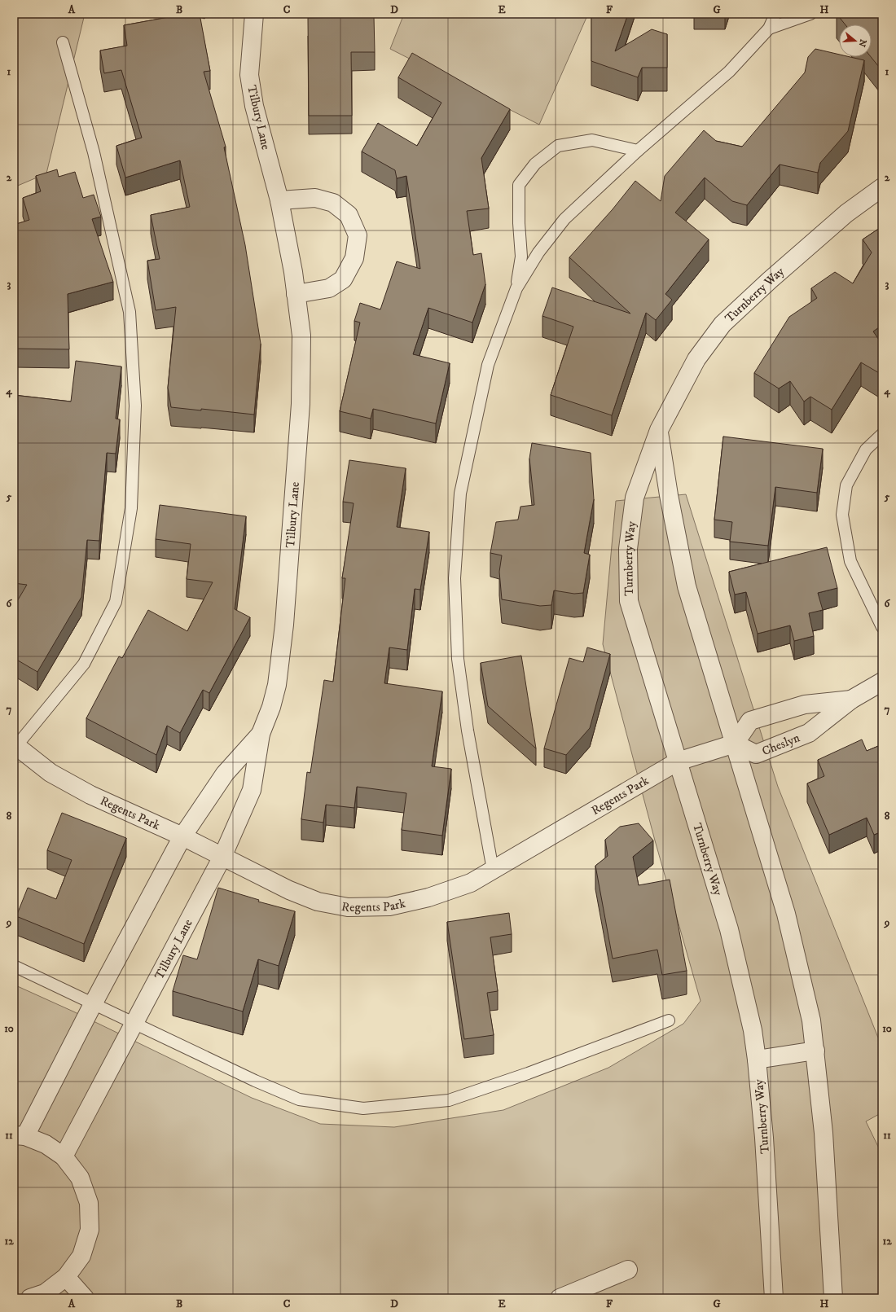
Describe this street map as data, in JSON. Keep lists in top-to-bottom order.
{
  "streets": {
    "street": [
      "Tilbury Lane",
      "Turnberry Way",
      "Cheslyn",
      "Regents Park"
    ]
  },
  "crossings": [
    ["Tilbury Lane", "Regents Park"],
    ["Turnberry Way", "Regents Park"],
    ["Cheslyn", "Regents Park"]
  ],
  "north": "right",
  "grid": {
    "columns": [
      "A",
      "B",
      "C",
      "D",
      "E",
      "F",
      "G",
      "H"
    ],
    "rows": [
      "1",
      "2",
      "3",
      "4",
      "5",
      "6",
      "7",
      "8",
      "9",
      "10",
      "11",
      "12"
    ]
  }
}
